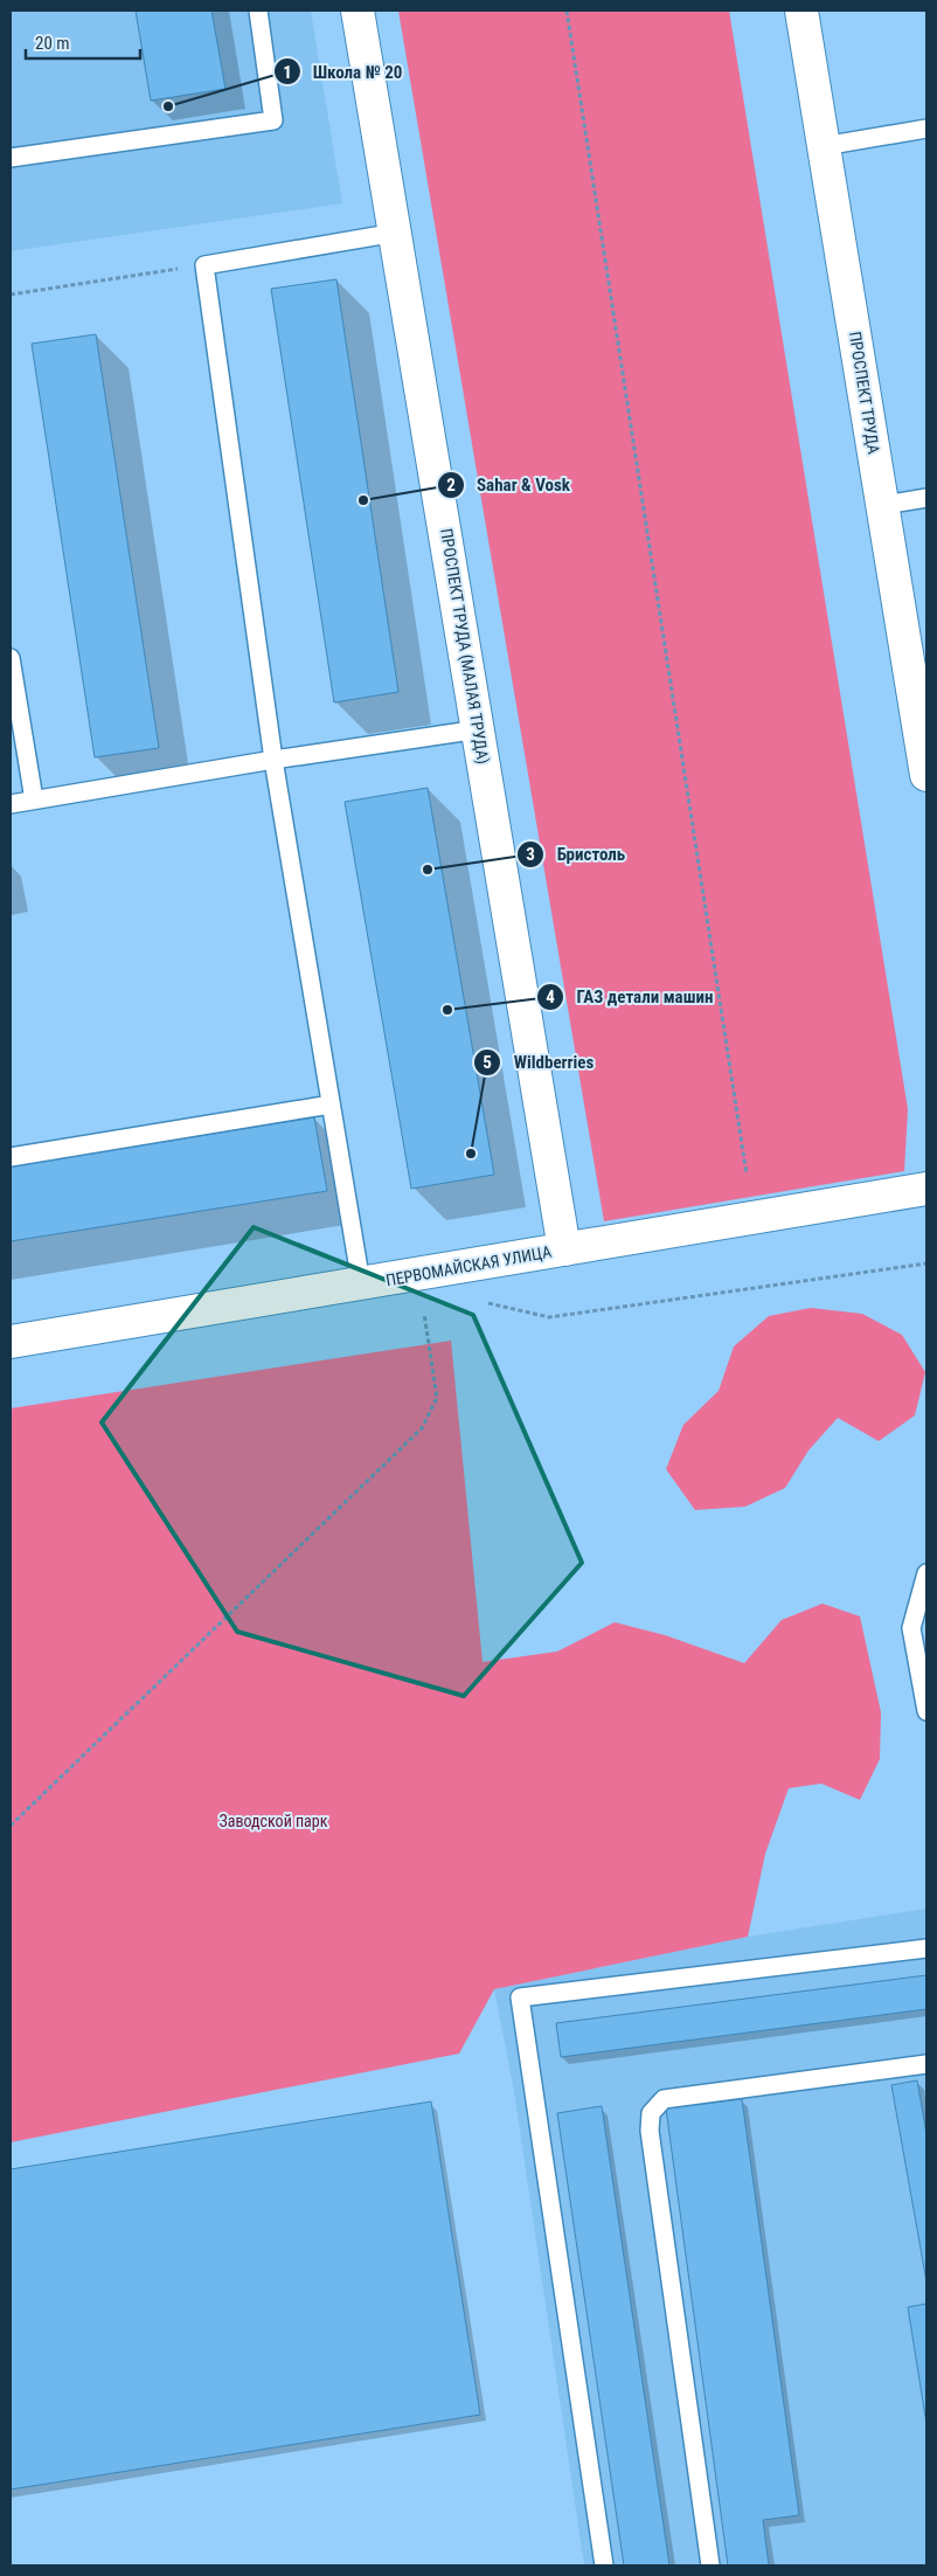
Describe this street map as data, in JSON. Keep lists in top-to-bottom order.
{
  "streets": {
    "street": ["ПРОСПЕКТ ТРУДА", "ПРОСПЕКТ ТРУДА (МАЛАЯ ТРУДА)", "ПЕРВОМАЙСКАЯ УЛИЦА"]
  },
  "crossings": [
    ["ПРОСПЕКТ ТРУДА (МАЛАЯ ТРУДА)", "ПЕРВОМАЙСКАЯ УЛИЦА"]
  ],
  "parks": ["Заводской парк"],
  "places": [
    "Школа № 20",
    "Sahar & Vosk",
    "Бристоль",
    "ГАЗ детали машин",
    "Wildberries"
  ],
  "scale_bar": "20 m"
}
